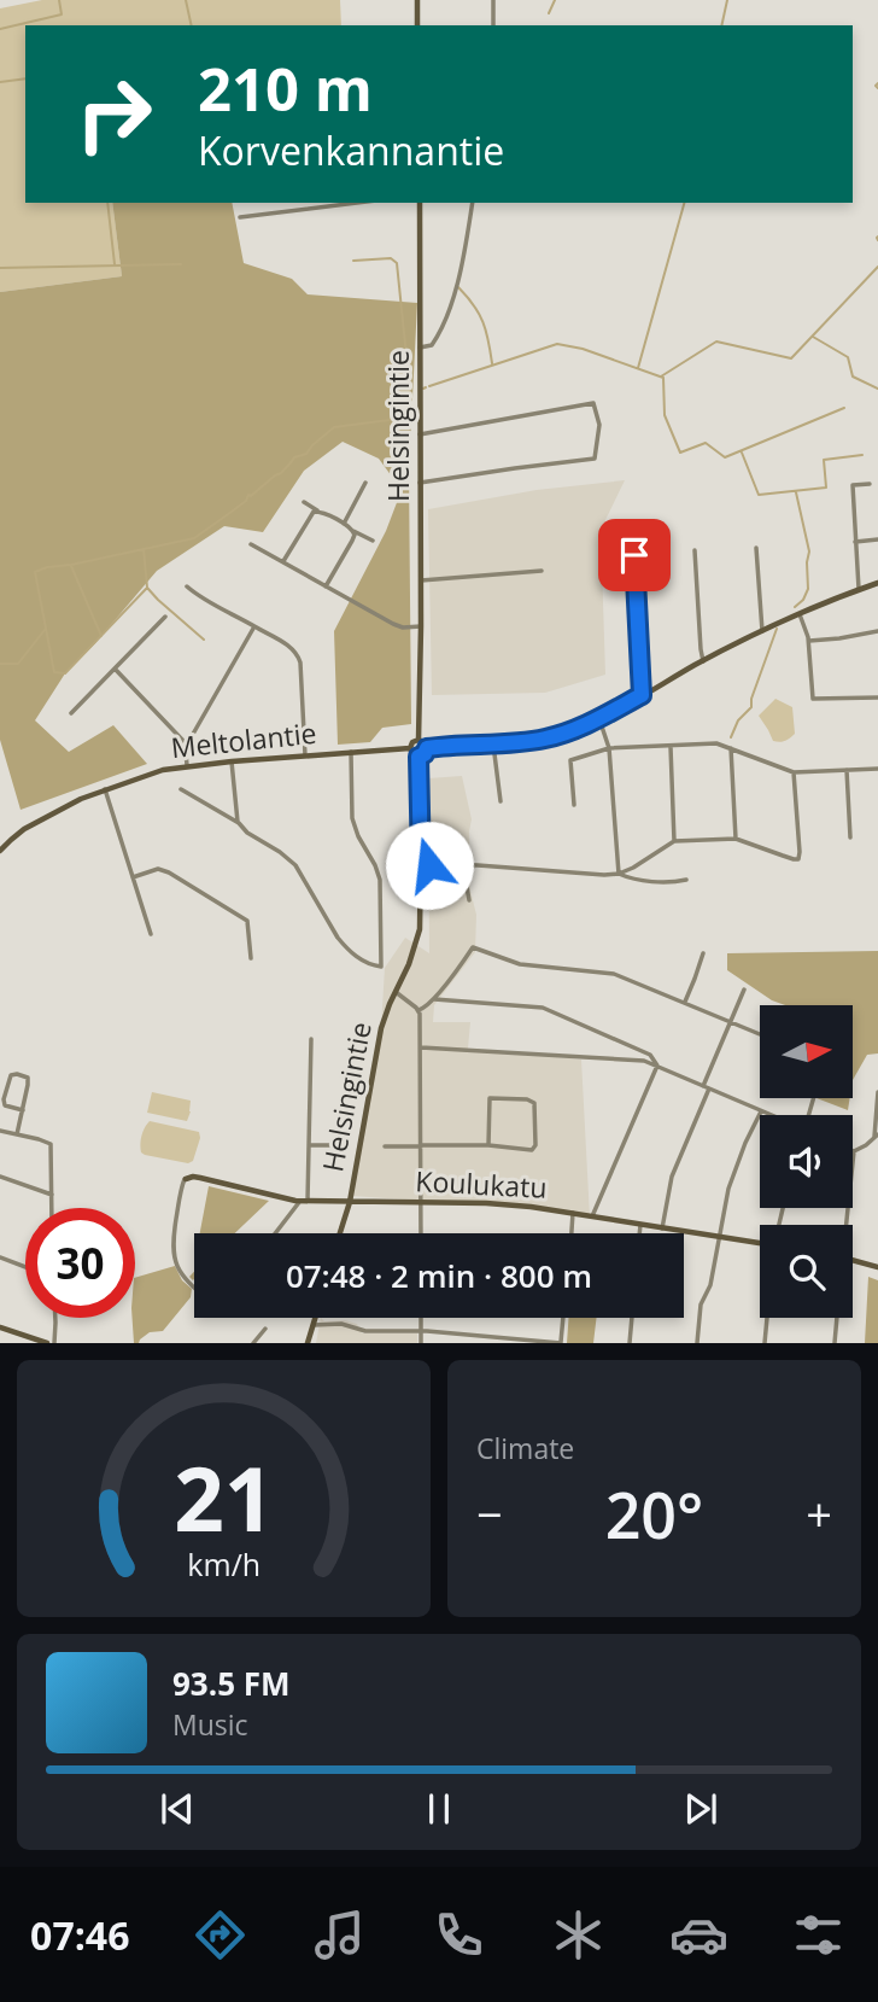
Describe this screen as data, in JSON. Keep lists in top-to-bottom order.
{
  "streets": {
    "main road": ["Helsingintie", "Meltolantie", "Koulukatu"]
  },
  "crossings": [
    ["Helsingintie", "Meltolantie"],
    ["Helsingintie", "Koulukatu"]
  ],
  "north": "right",
  "page": {
    "turn": ["210 m", "Korvenkannantie"],
    "limit": "30",
    "trip": "07:48 · 2 min · 800 m",
    "tile": "Climate",
    "heat": ["−", "20°", "+"],
    "song": ["93.5 FM", "Music"],
    "tabs": "07:46",
    "gauge": ["21", "km/h"]
  }
}
